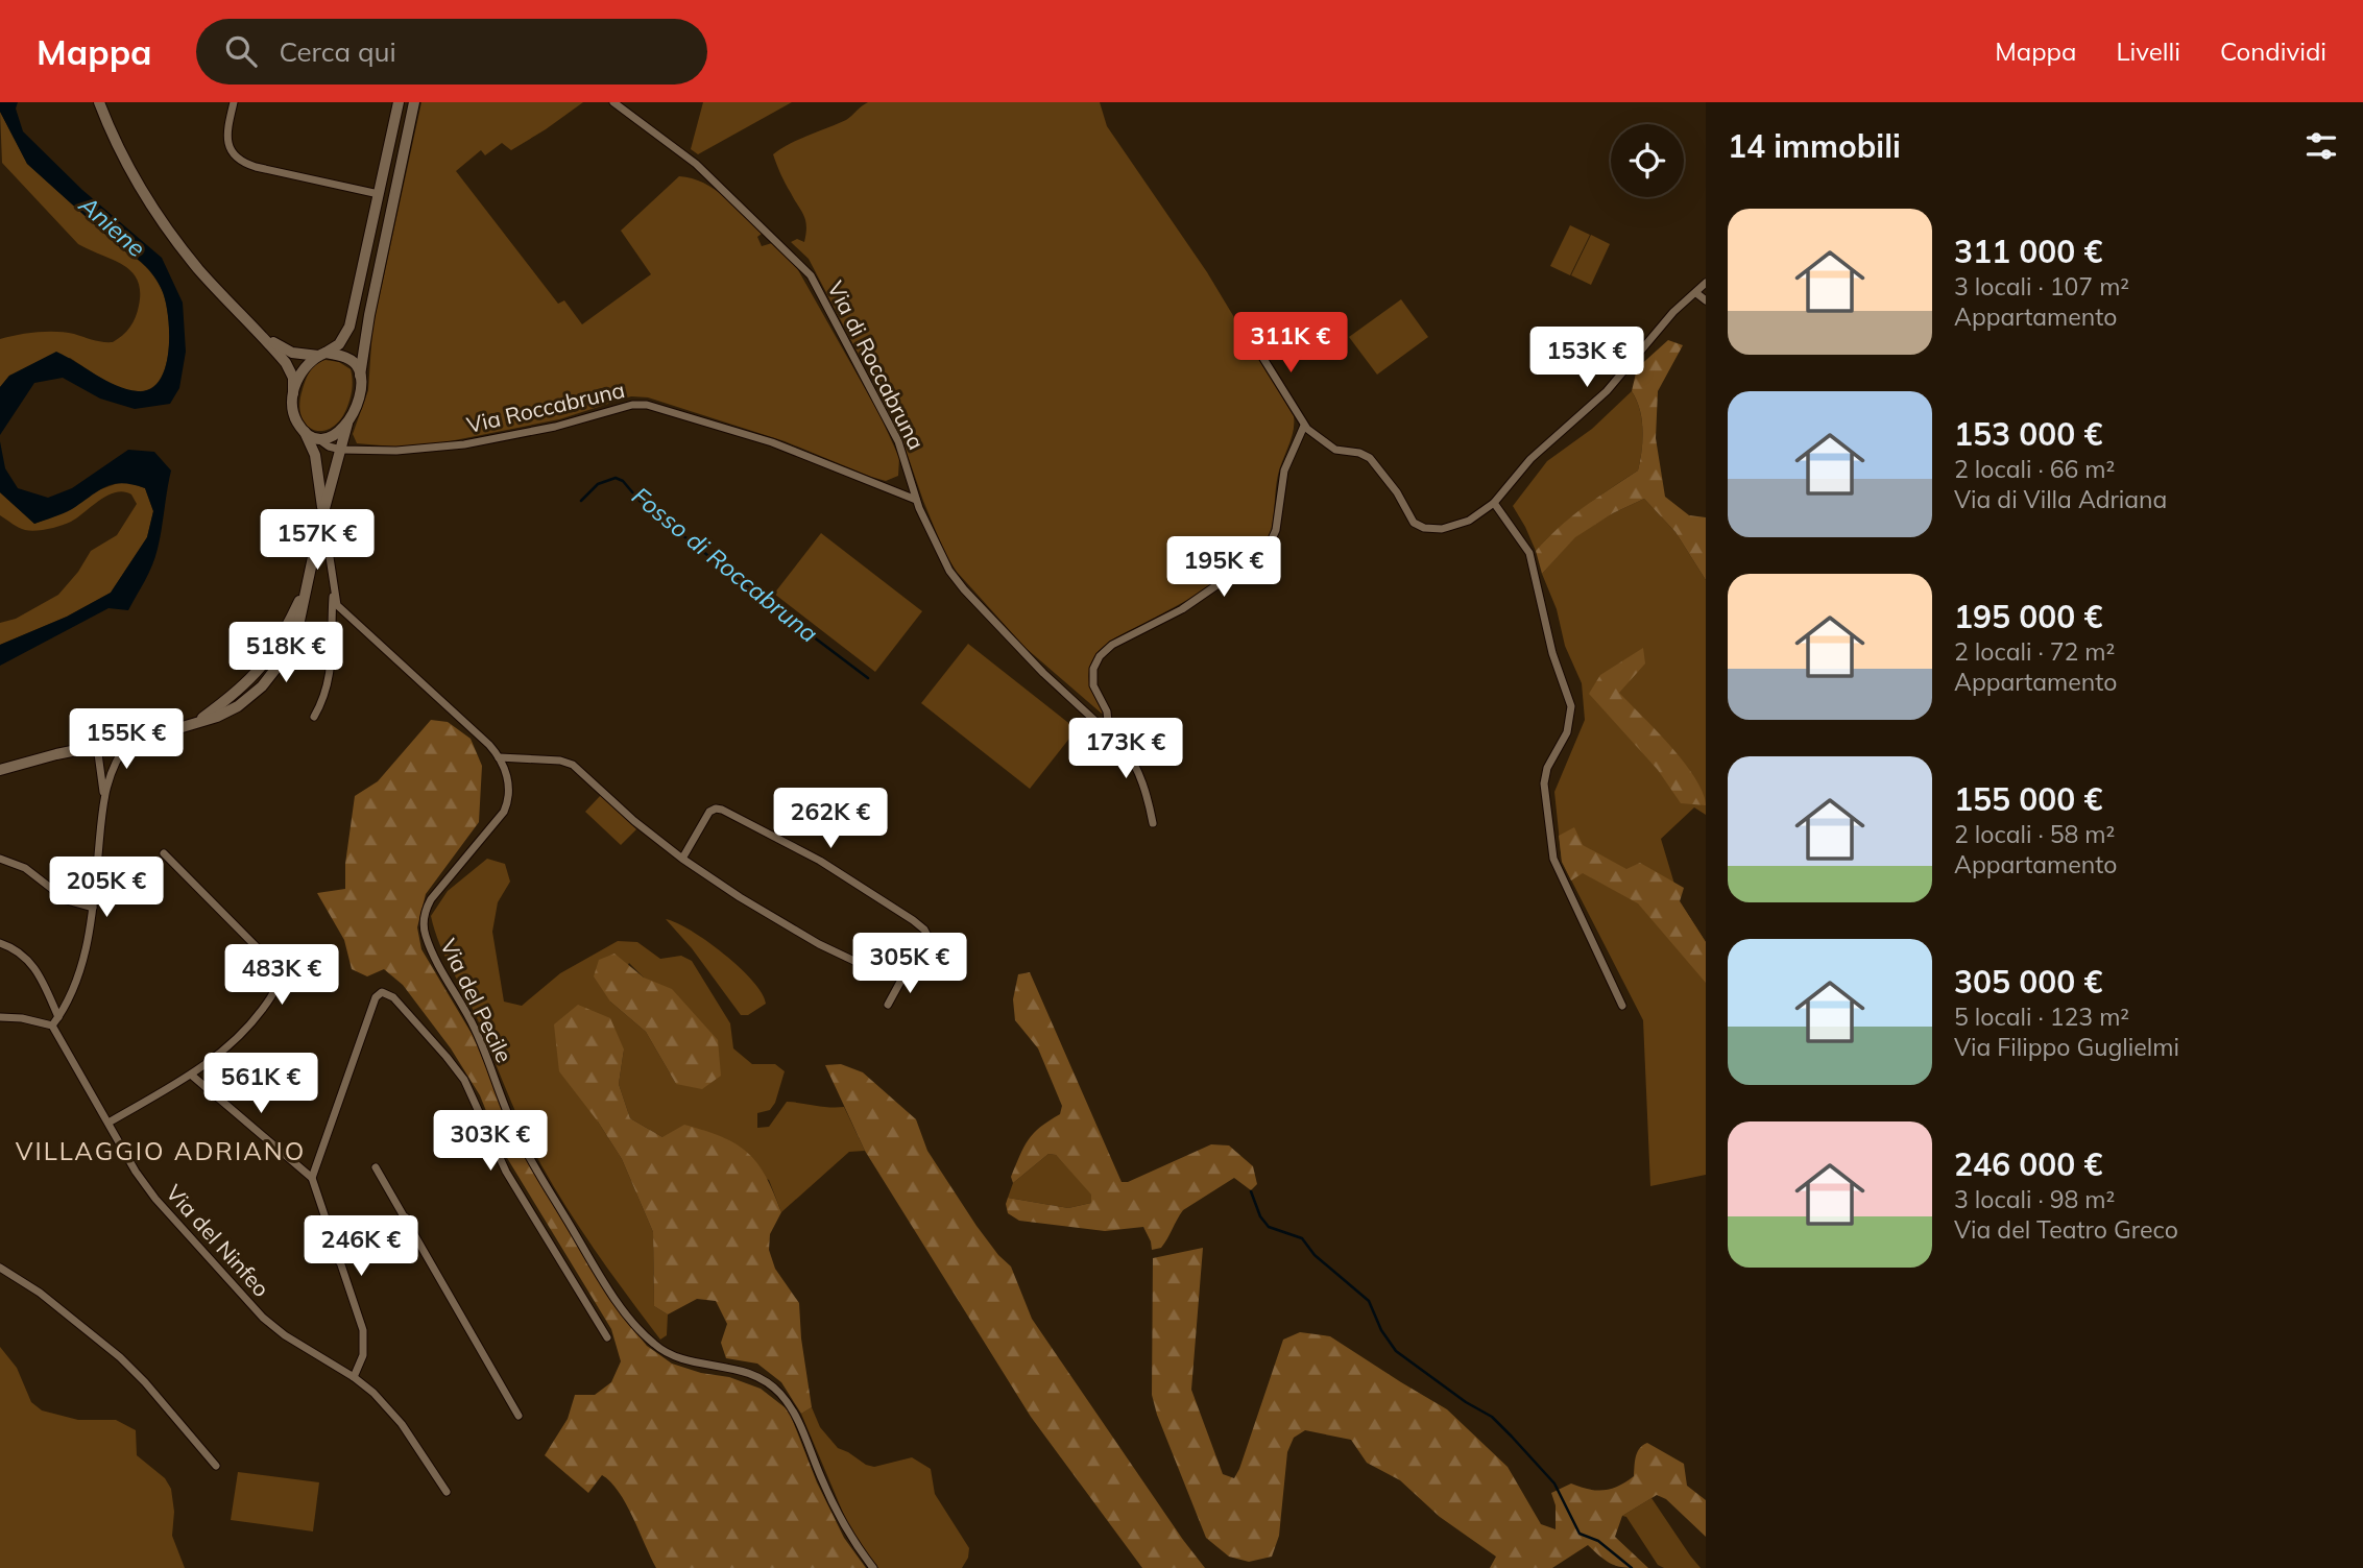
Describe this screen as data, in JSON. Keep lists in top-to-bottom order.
{
  "streets": {
    "street": [
      "Via di Roccabruna",
      "Via Roccabruna",
      "Via del Pecile",
      "Via del Ninfeo"
    ]
  },
  "crossings": [
    ["Via di Roccabruna", "Via Roccabruna"]
  ],
  "districts": ["VILLAGGIO ADRIANO"],
  "water": ["Aniene", "Fosso di Roccabruna"],
  "page": {
    "header": "Mappa",
    "search": "Cerca qui",
    "nav": ["Mappa", "Livelli", "Condividi"],
    "heading": "14 immobili",
    "list": [
      {
        "name": "311 000 €",
        "note": "3 locali · 107 m² · Appartamento"
      },
      {
        "name": "153 000 €",
        "note": "2 locali · 66 m² · Via di Villa Adriana"
      },
      {
        "name": "195 000 €",
        "note": "2 locali · 72 m² · Appartamento"
      },
      {
        "name": "155 000 €",
        "note": "2 locali · 58 m² · Appartamento"
      },
      {
        "name": "305 000 €",
        "note": "5 locali · 123 m² · Via Filippo Guglielmi"
      },
      {
        "name": "246 000 €",
        "note": "3 locali · 98 m² · Via del Teatro Greco"
      }
    ],
    "price": [
      "311K €",
      "153K €",
      "157K €",
      "195K €",
      "518K €",
      "155K €",
      "173K €",
      "262K €",
      "205K €",
      "305K €",
      "483K €",
      "561K €",
      "303K €",
      "246K €"
    ]
  }
}
